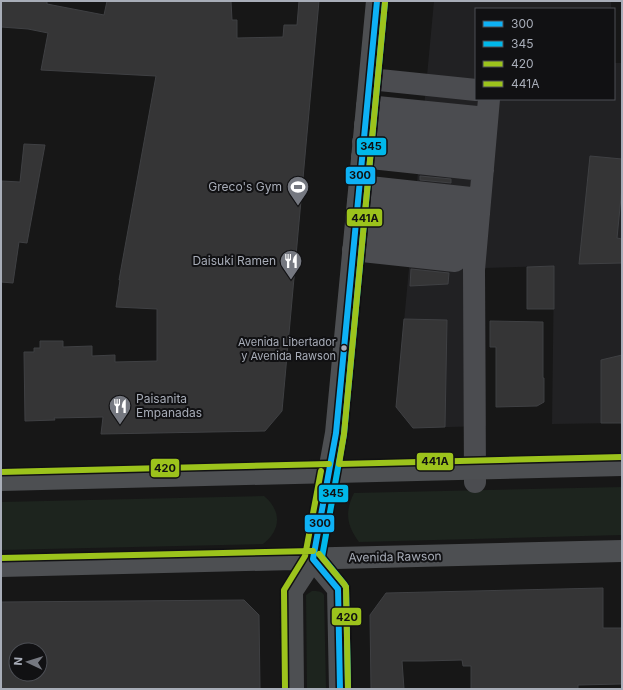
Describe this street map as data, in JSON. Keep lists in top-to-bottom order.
{
  "streets": {
    "main road": ["Avenida Rawson"]
  },
  "places": {
    "sports": ["Greco's Gym"],
    "restaurant": ["Daisuki Ramen", "Paisanita Empanadas"],
    "other": ["Avenida Libertador y Avenida Rawson"]
  },
  "lines": [
    "transit line 300",
    "transit line 345",
    "transit line 441A",
    "transit line 420"
  ],
  "legend": [
    "300",
    "345",
    "420",
    "441A"
  ],
  "north": "left"
}
